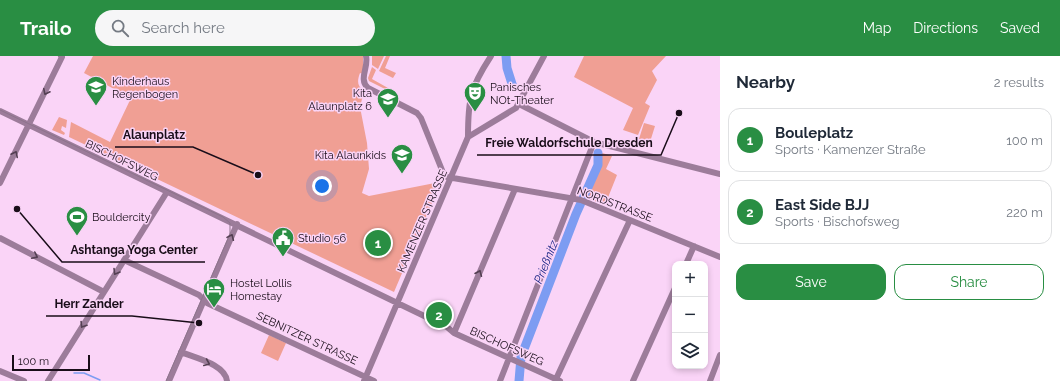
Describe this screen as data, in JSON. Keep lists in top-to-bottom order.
{
  "streets": {
    "street": [
      "BISCHOFSWEG",
      "NORDSTRASSE",
      "KAMENZER STRASSE",
      "SEBNITZER STRASSE"
    ]
  },
  "crossings": [
    ["BISCHOFSWEG", "KAMENZER STRASSE"],
    ["NORDSTRASSE", "KAMENZER STRASSE"],
    ["KAMENZER STRASSE", "SEBNITZER STRASSE"]
  ],
  "water": ["Prießnitz"],
  "places": {
    "school or university": ["Kinderhaus Regenbogen", "Kita Alaunplatz 6", "Kita Alaunkids"],
    "theatre": ["Panisches NOt-Theater"],
    "other": [
      "Freie Waldorfschule Dresden",
      "Alaunplatz",
      "Ashtanga Yoga Center",
      "Herr Zander"
    ],
    "sports": ["Bouldercity"],
    "public building": ["Studio 56"],
    "hotel": ["Hostel Lollis Homestay"]
  },
  "scale_bar": "100 m",
  "page": {
    "header": "Trailo",
    "search": "Search here",
    "nav": ["Map", "Directions", "Saved"],
    "heading": ["Nearby", "2 results"],
    "list": [
      {
        "mark": "1",
        "name": "Bouleplatz",
        "note": "Sports · Kamenzer Straße",
        "value": "100 m"
      },
      {
        "mark": "2",
        "name": "East Side BJJ",
        "note": "Sports · Bischofsweg",
        "value": "220 m"
      }
    ],
    "pins": ["1", "2"],
    "buttons": ["Save", "Share"],
    "map_buttons": ["+", "−"],
    "scale": "100 m"
  }
}
